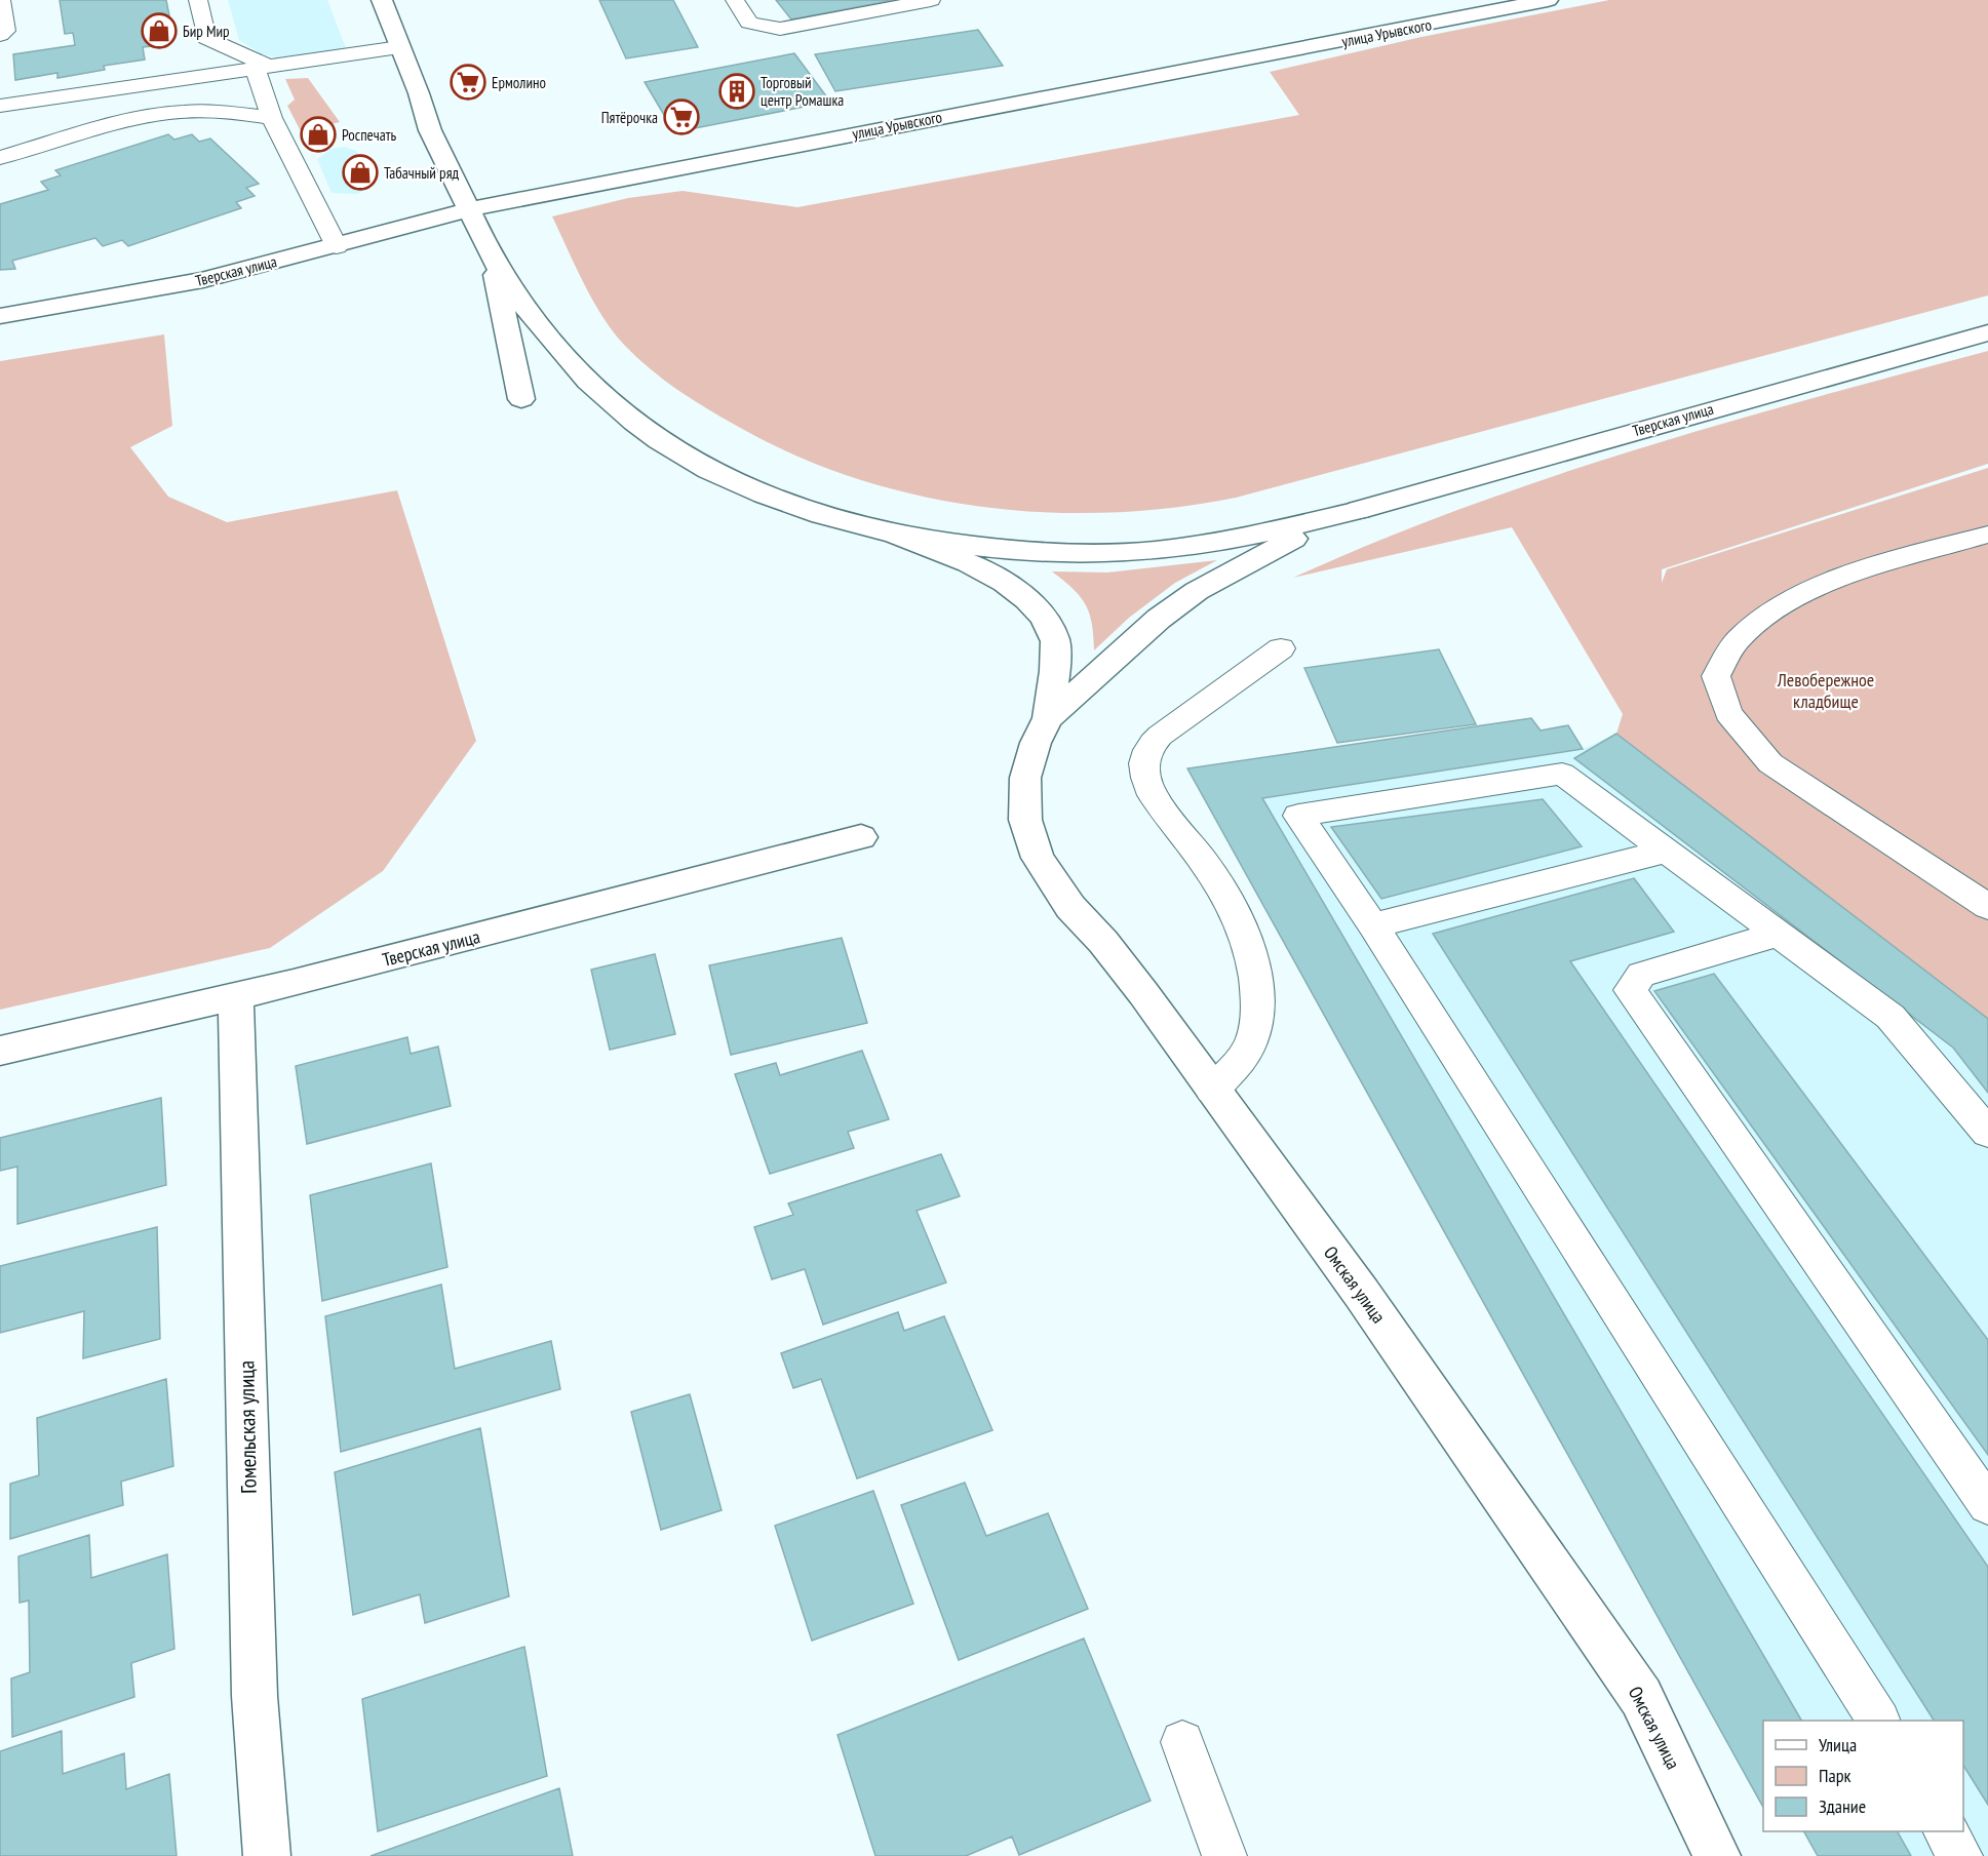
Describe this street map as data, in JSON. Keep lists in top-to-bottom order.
{
  "streets": {
    "street": [
      "улица Урывского",
      "Тверская улица",
      "Омская улица",
      "Гомельская улица"
    ]
  },
  "crossings": [
    ["улица Урывского", "Тверская улица"],
    ["Тверская улица", "Гомельская улица"]
  ],
  "parks": ["Левобережное кладбище"],
  "places": {
    "shop": ["Бир Мир", "Роспечать", "Табачный ряд"],
    "supermarket": ["Ермолино", "Пятёрочка"],
    "building": ["Торговый центр Ромашка"]
  },
  "legend": ["Улица", "Парк", "Здание"]
}
